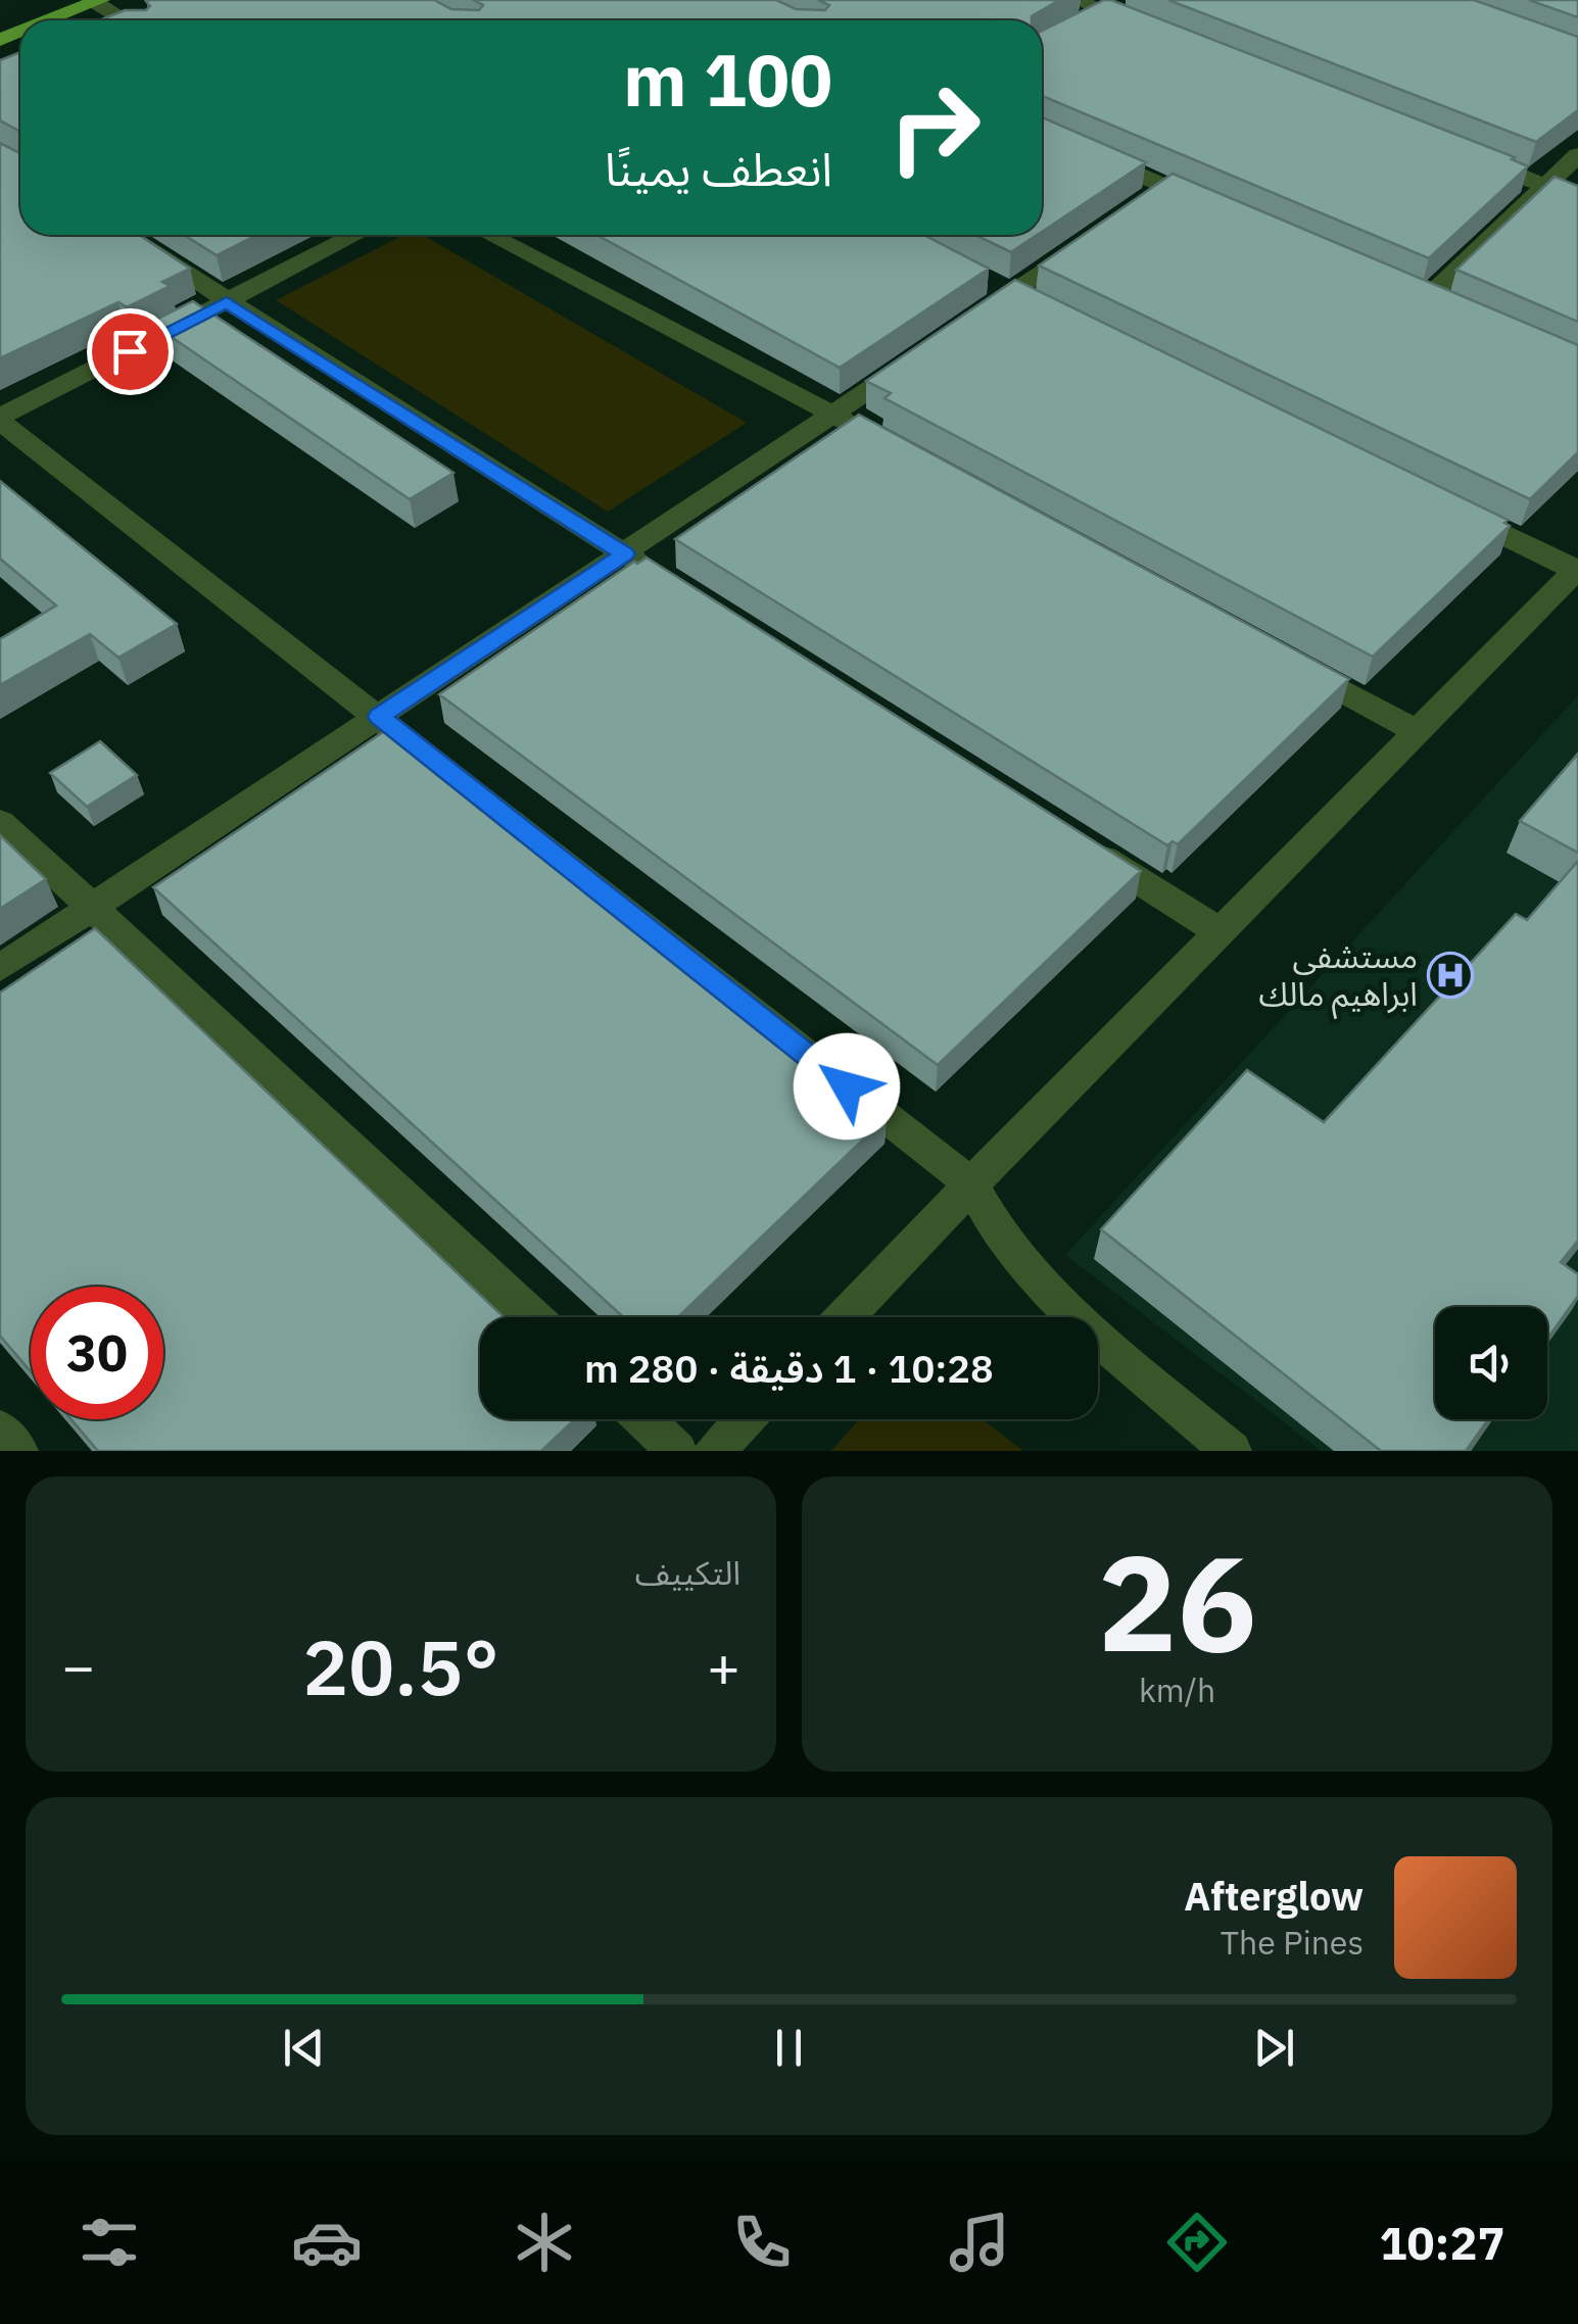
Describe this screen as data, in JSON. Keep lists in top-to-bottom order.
{
  "places": {
    "hospital": ["مستشفى ابراهيم مالك"]
  },
  "page": {
    "turn": ["100 m", "انعطف يمينًا"],
    "limit": "30",
    "trip": "10:28 · 1 دقيقة · 280 m",
    "tile": [
      ["26", "km/h"],
      "التكييف"
    ],
    "heat": ["−", "20.5°", "+"],
    "song": ["Afterglow", "The Pines"],
    "tabs": "10:27"
  }
}
